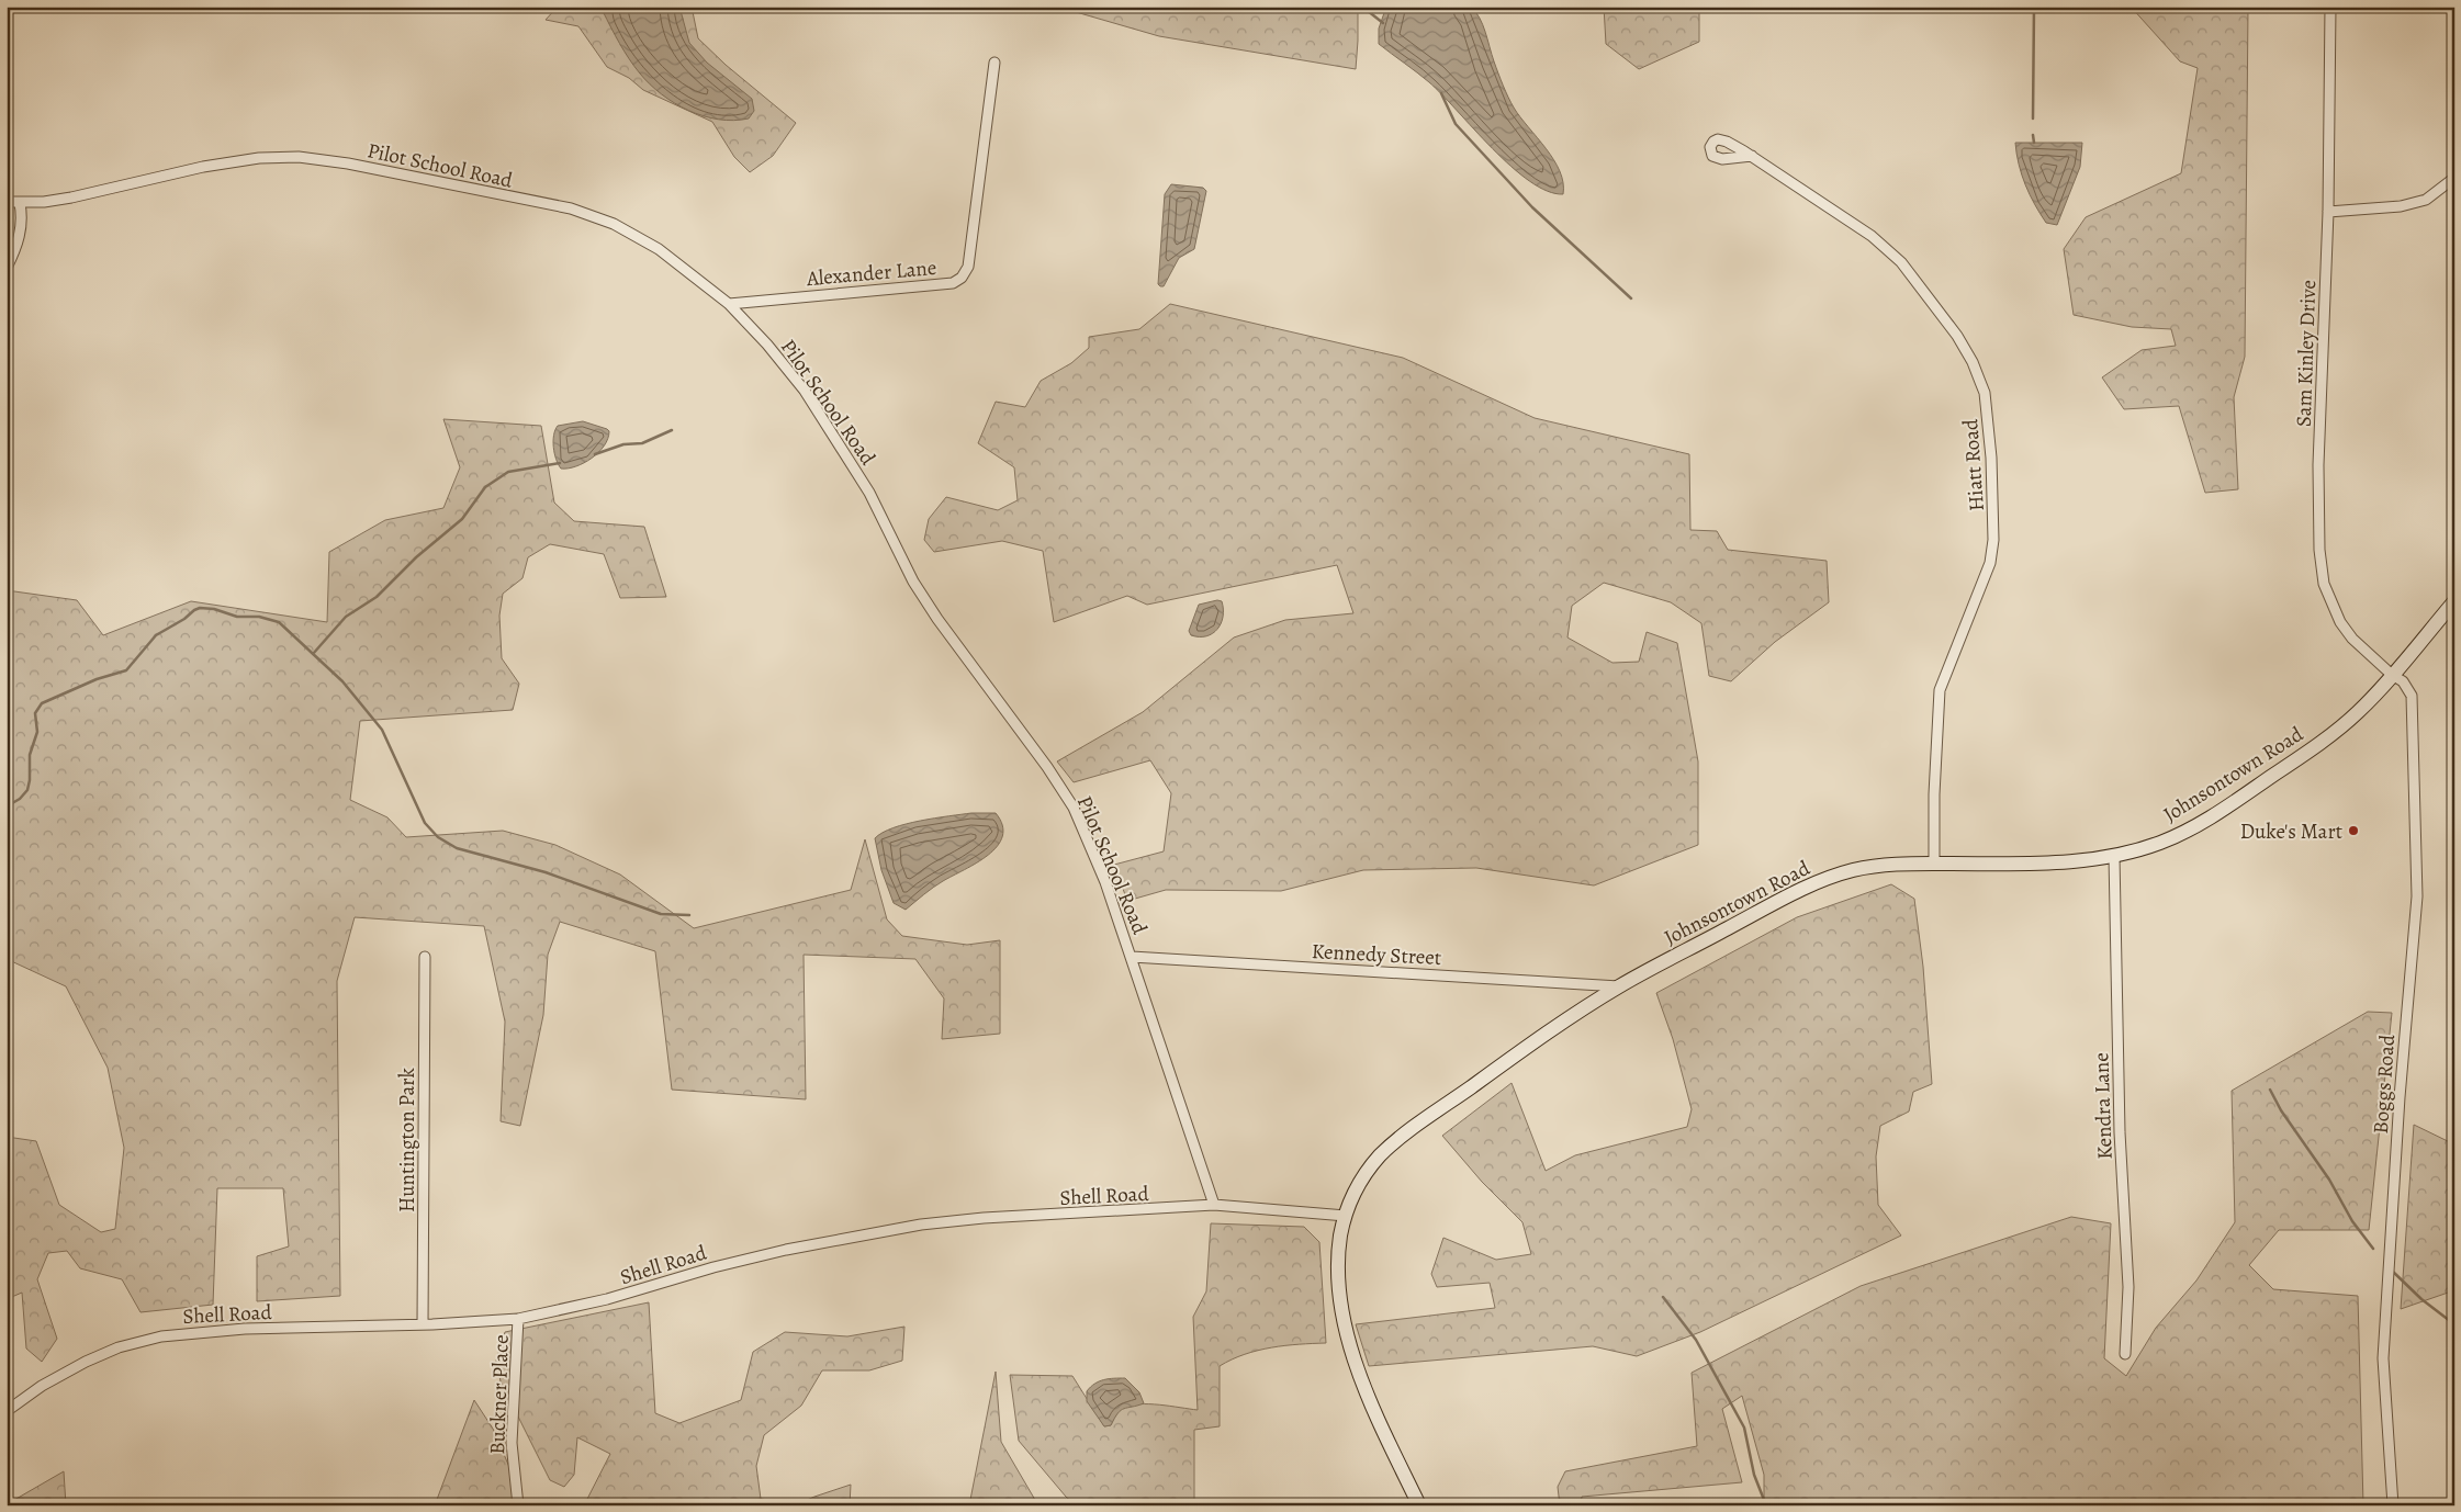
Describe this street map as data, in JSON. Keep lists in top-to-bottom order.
{
  "streets": {
    "street": [
      "Pilot School Road",
      "Alexander Lane",
      "Sam Kinley Drive",
      "Hiatt Road",
      "Johnsontown Road",
      "Kennedy Street",
      "Boggs Road",
      "Kendra Lane",
      "Huntington Park",
      "Shell Road",
      "Buckner Place"
    ]
  },
  "crossings": [
    ["Pilot School Road", "Alexander Lane"],
    ["Pilot School Road", "Kennedy Street"],
    ["Pilot School Road", "Shell Road"],
    ["Sam Kinley Drive", "Johnsontown Road"],
    ["Sam Kinley Drive", "Boggs Road"],
    ["Hiatt Road", "Johnsontown Road"],
    ["Johnsontown Road", "Kennedy Street"],
    ["Johnsontown Road", "Boggs Road"],
    ["Johnsontown Road", "Kendra Lane"],
    ["Johnsontown Road", "Shell Road"],
    ["Huntington Park", "Shell Road"],
    ["Shell Road", "Buckner Place"]
  ],
  "places": ["Duke's Mart"]
}
